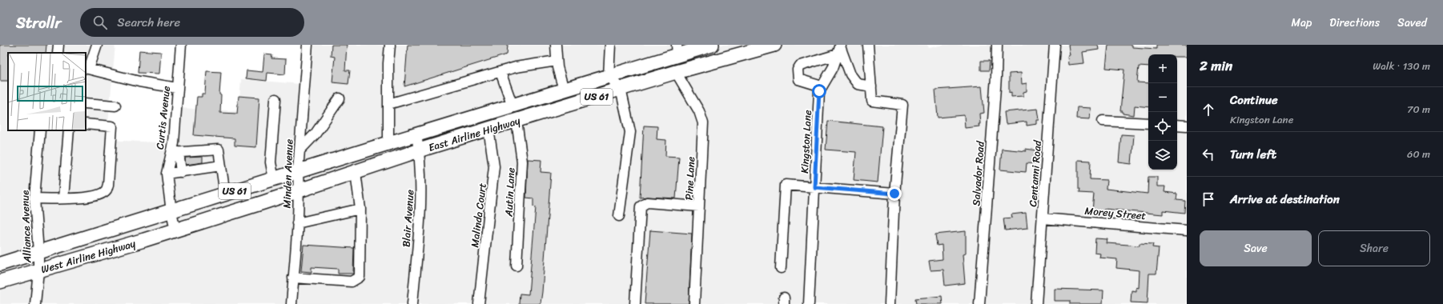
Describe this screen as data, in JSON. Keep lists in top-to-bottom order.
{
  "streets": {
    "highway": ["US 61", "East Airline Highway", "West Airline Highway"],
    "street": [
      "Curtis Avenue",
      "Kingston Lane",
      "Minden Avenue",
      "Salvador Road",
      "Centanni Road",
      "Pine Lane",
      "Autin Lane",
      "Morey Street",
      "Malinda Court",
      "Blair Avenue",
      "Alliance Avenue"
    ]
  },
  "crossings": [
    ["Curtis Avenue", "East Airline Highway"],
    ["Curtis Avenue", "West Airline Highway"],
    ["East Airline Highway", "Minden Avenue"],
    ["East Airline Highway", "Pine Lane"],
    ["East Airline Highway", "Autin Lane"],
    ["East Airline Highway", "Malinda Court"],
    ["East Airline Highway", "Blair Avenue"],
    ["East Airline Highway", "West Airline Highway"],
    ["Centanni Road", "Morey Street"],
    ["Alliance Avenue", "West Airline Highway"]
  ],
  "page": {
    "header": "Strollr",
    "search": "Search here",
    "nav": ["Map", "Directions", "Saved"],
    "heading": ["2 min", "Walk · 130 m"],
    "map_buttons": ["+", "−"],
    "list": [
      ["Continue", "Kingston Lane", "70 m"],
      ["Turn left", "60 m"],
      "Arrive at destination"
    ],
    "buttons": ["Save", "Share"]
  }
}
